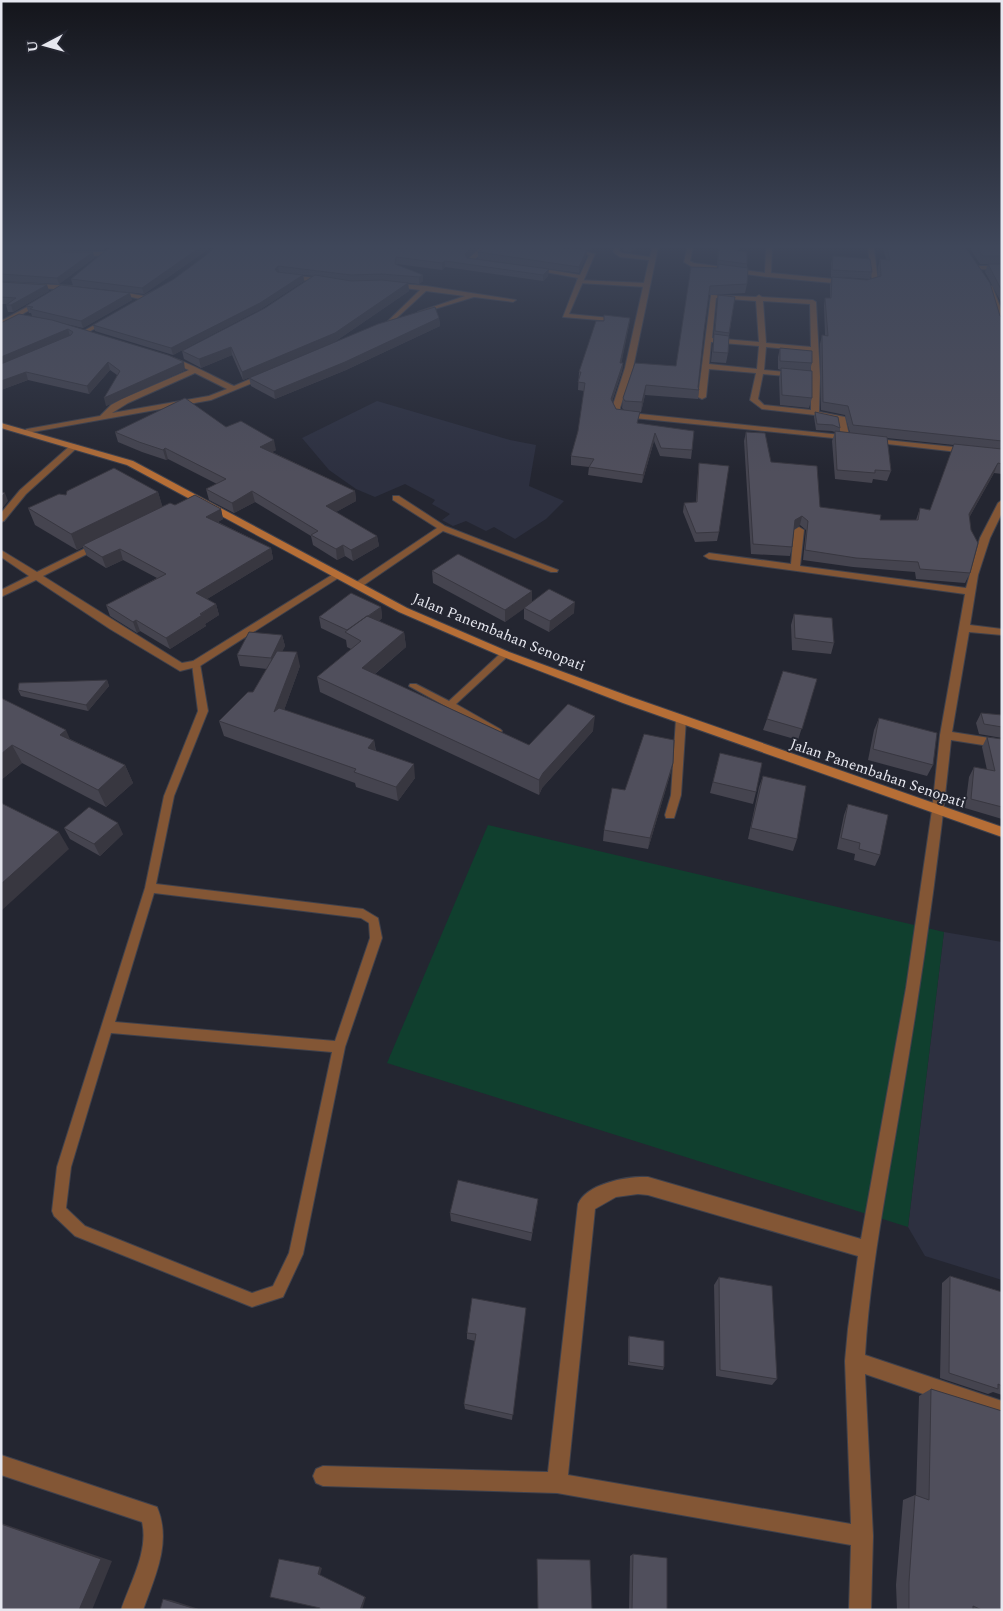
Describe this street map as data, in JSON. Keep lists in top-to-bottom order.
{
  "streets": {
    "main road": ["Jalan Panembahan Senopati"]
  },
  "north": "left"
}
